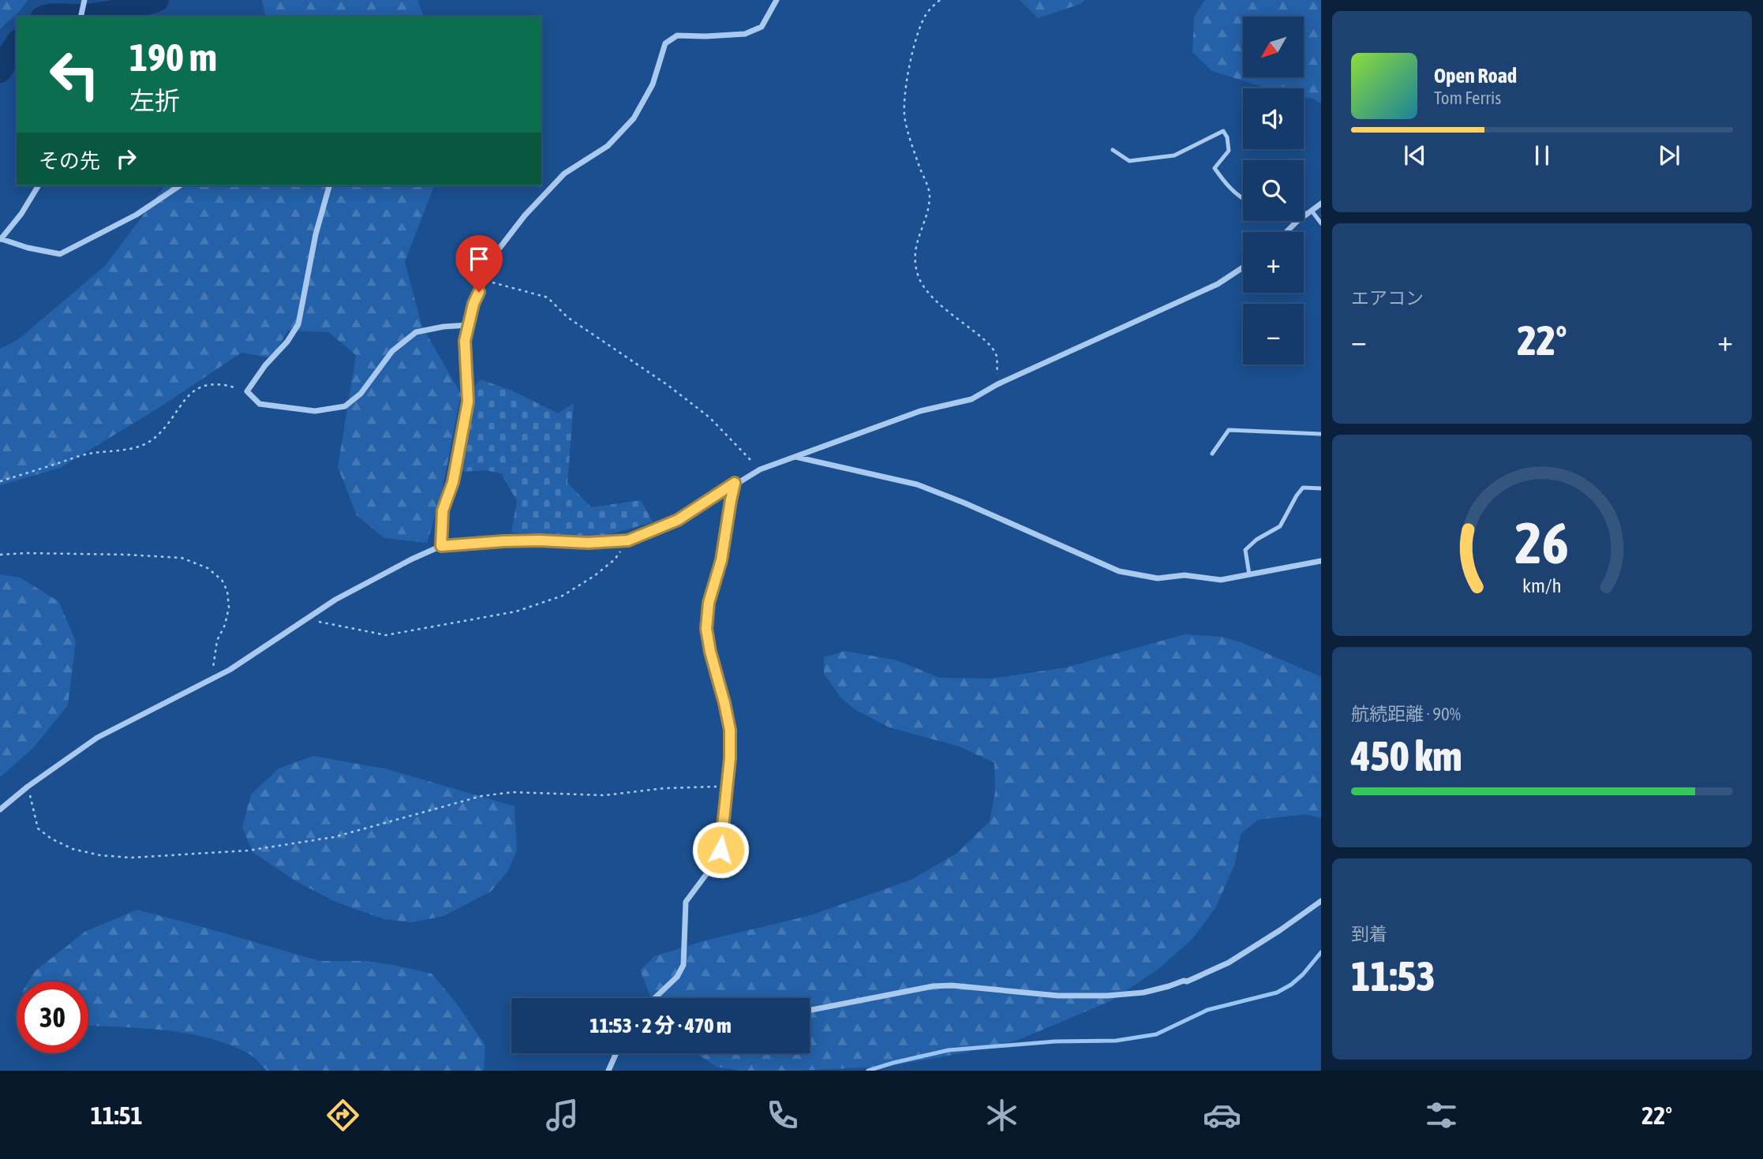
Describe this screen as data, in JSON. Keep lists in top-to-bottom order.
{
  "north": "bottom left",
  "page": {
    "map_buttons": ["+", "−"],
    "turn": ["190 m", "左折"],
    "song": ["Open Road", "Tom Ferris"],
    "then": "その先",
    "tile": [
      "エアコン",
      ["航続距離 · 90%", "450 km"],
      ["到着", "11:53"]
    ],
    "heat": ["−", "22°", "+"],
    "limit": "30",
    "trip": "11:53 · 2 分 · 470 m",
    "tabs": ["11:51", "22°"],
    "gauge": ["26", "km/h"]
  }
}
